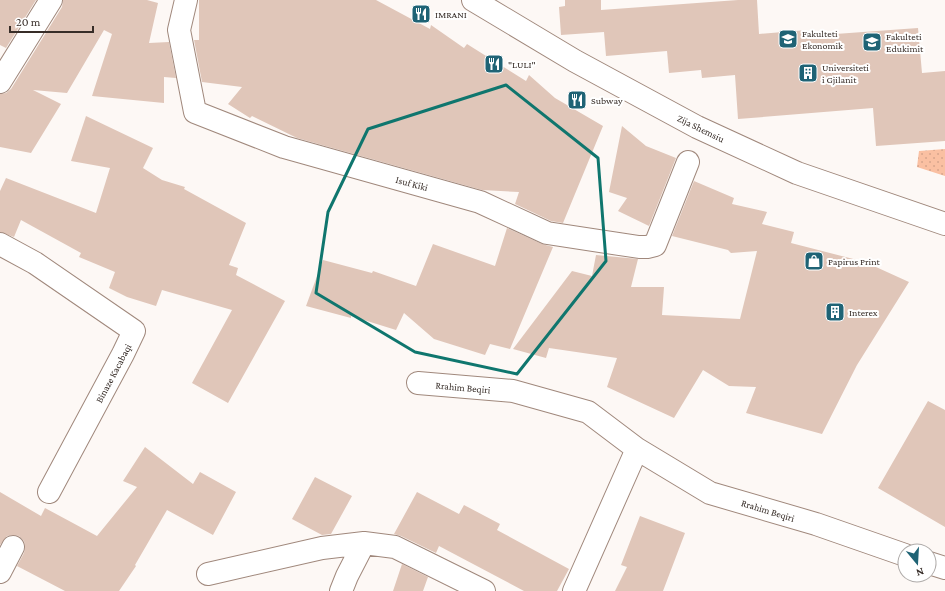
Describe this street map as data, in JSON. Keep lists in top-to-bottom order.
{
  "streets": {
    "street": [
      "Zija Shemsiu",
      "Isuf Kiki",
      "Binaze Kacabaqi",
      "Rrahim Beqiri"
    ]
  },
  "places": {
    "restaurant": ["IMRANI", "\"LULI\"", "Subway"],
    "school or university": ["Fakulteti Ekonomik", "Fakulteti Edukimit"],
    "building": ["Universiteti i Gjilanit", "Interex"],
    "shop": ["Papirus Print"]
  },
  "scale_bar": "20 m",
  "north": "bottom"
}
